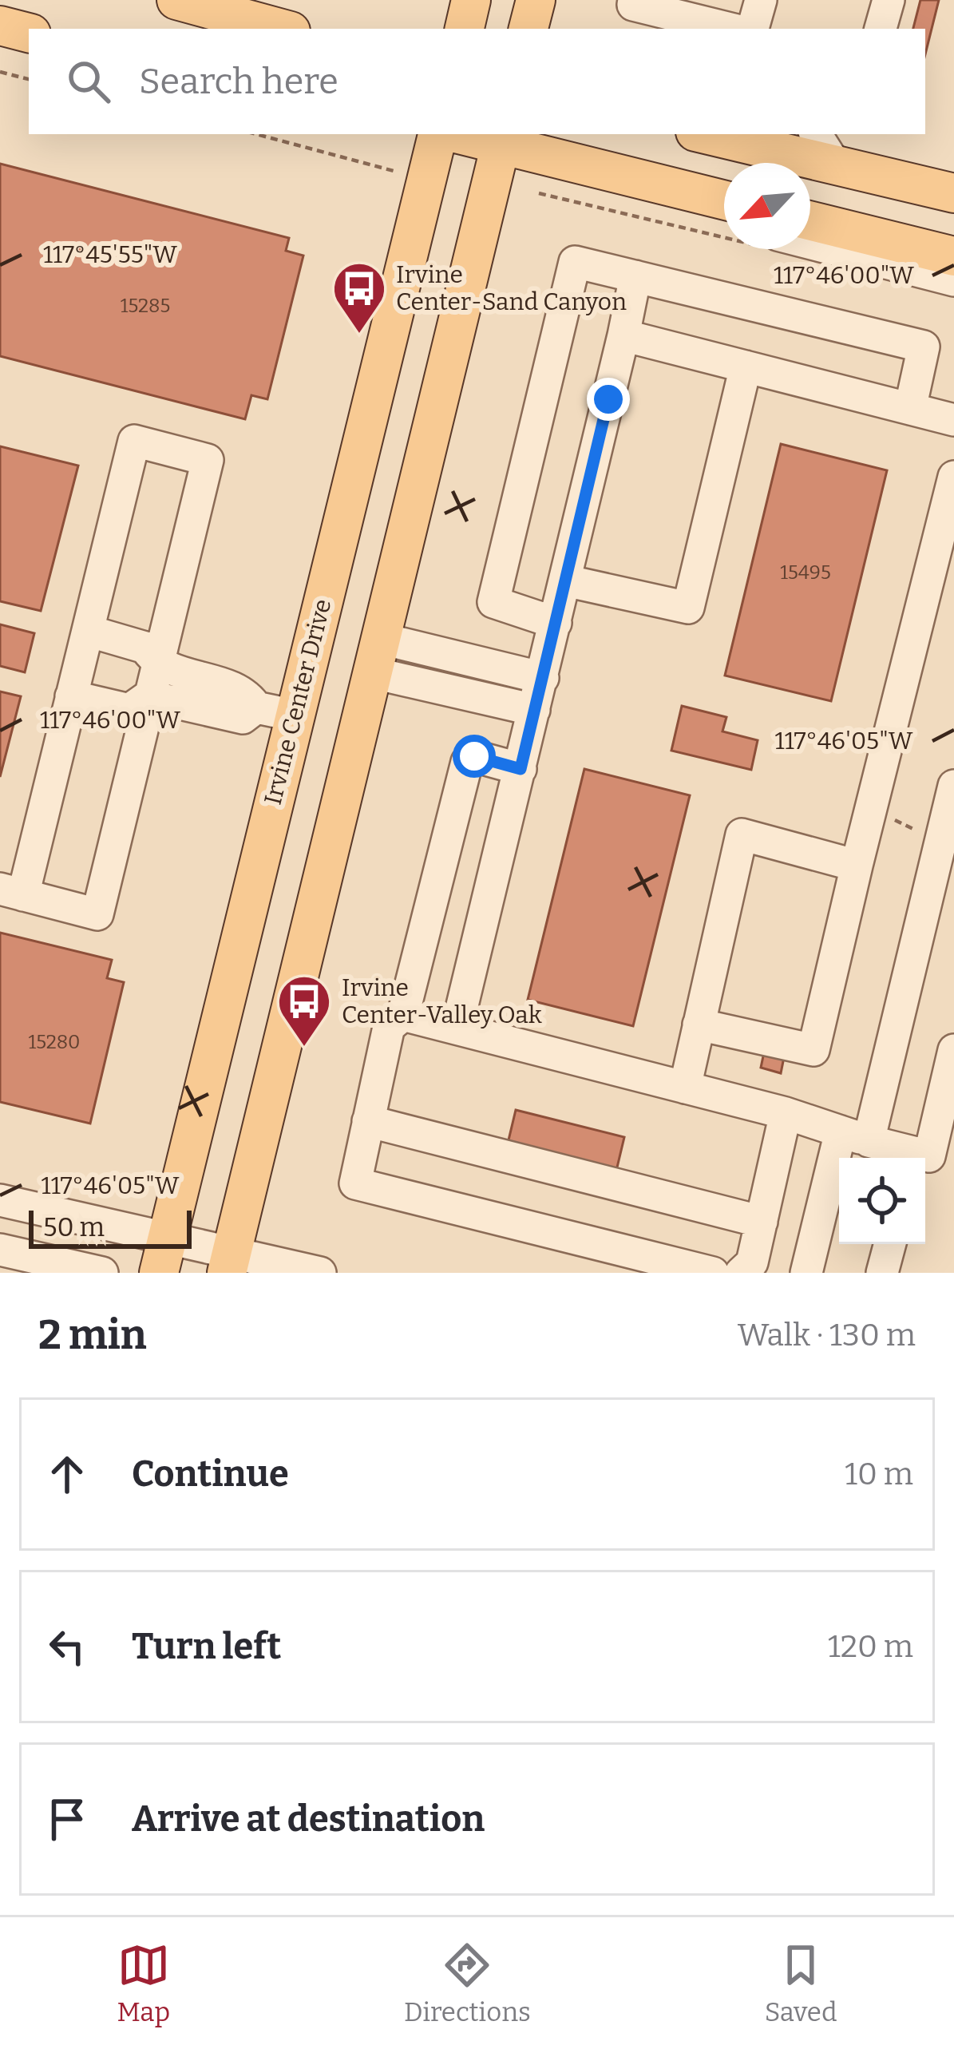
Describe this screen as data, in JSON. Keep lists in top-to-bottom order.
{
  "streets": {
    "main road": ["Irvine Center Drive"]
  },
  "places": {
    "bus stop": ["Irvine Center-Sand Canyon", "Irvine Center-Valley Oak"]
  },
  "house_numbers": ["15285", "15495", "15280"],
  "scale_bar": "50 m",
  "north": "bottom left",
  "page": {
    "search": "Search here",
    "scale": "50 m",
    "heading": ["2 min", "Walk · 130 m"],
    "list": [
      ["Continue", "10 m"],
      ["Turn left", "120 m"],
      "Arrive at destination"
    ],
    "nav": ["Map", "Directions", "Saved"]
  },
  "coordinates": ["117°45'55\"W", "117°46'00\"W", "117°46'05\"W"]
}
